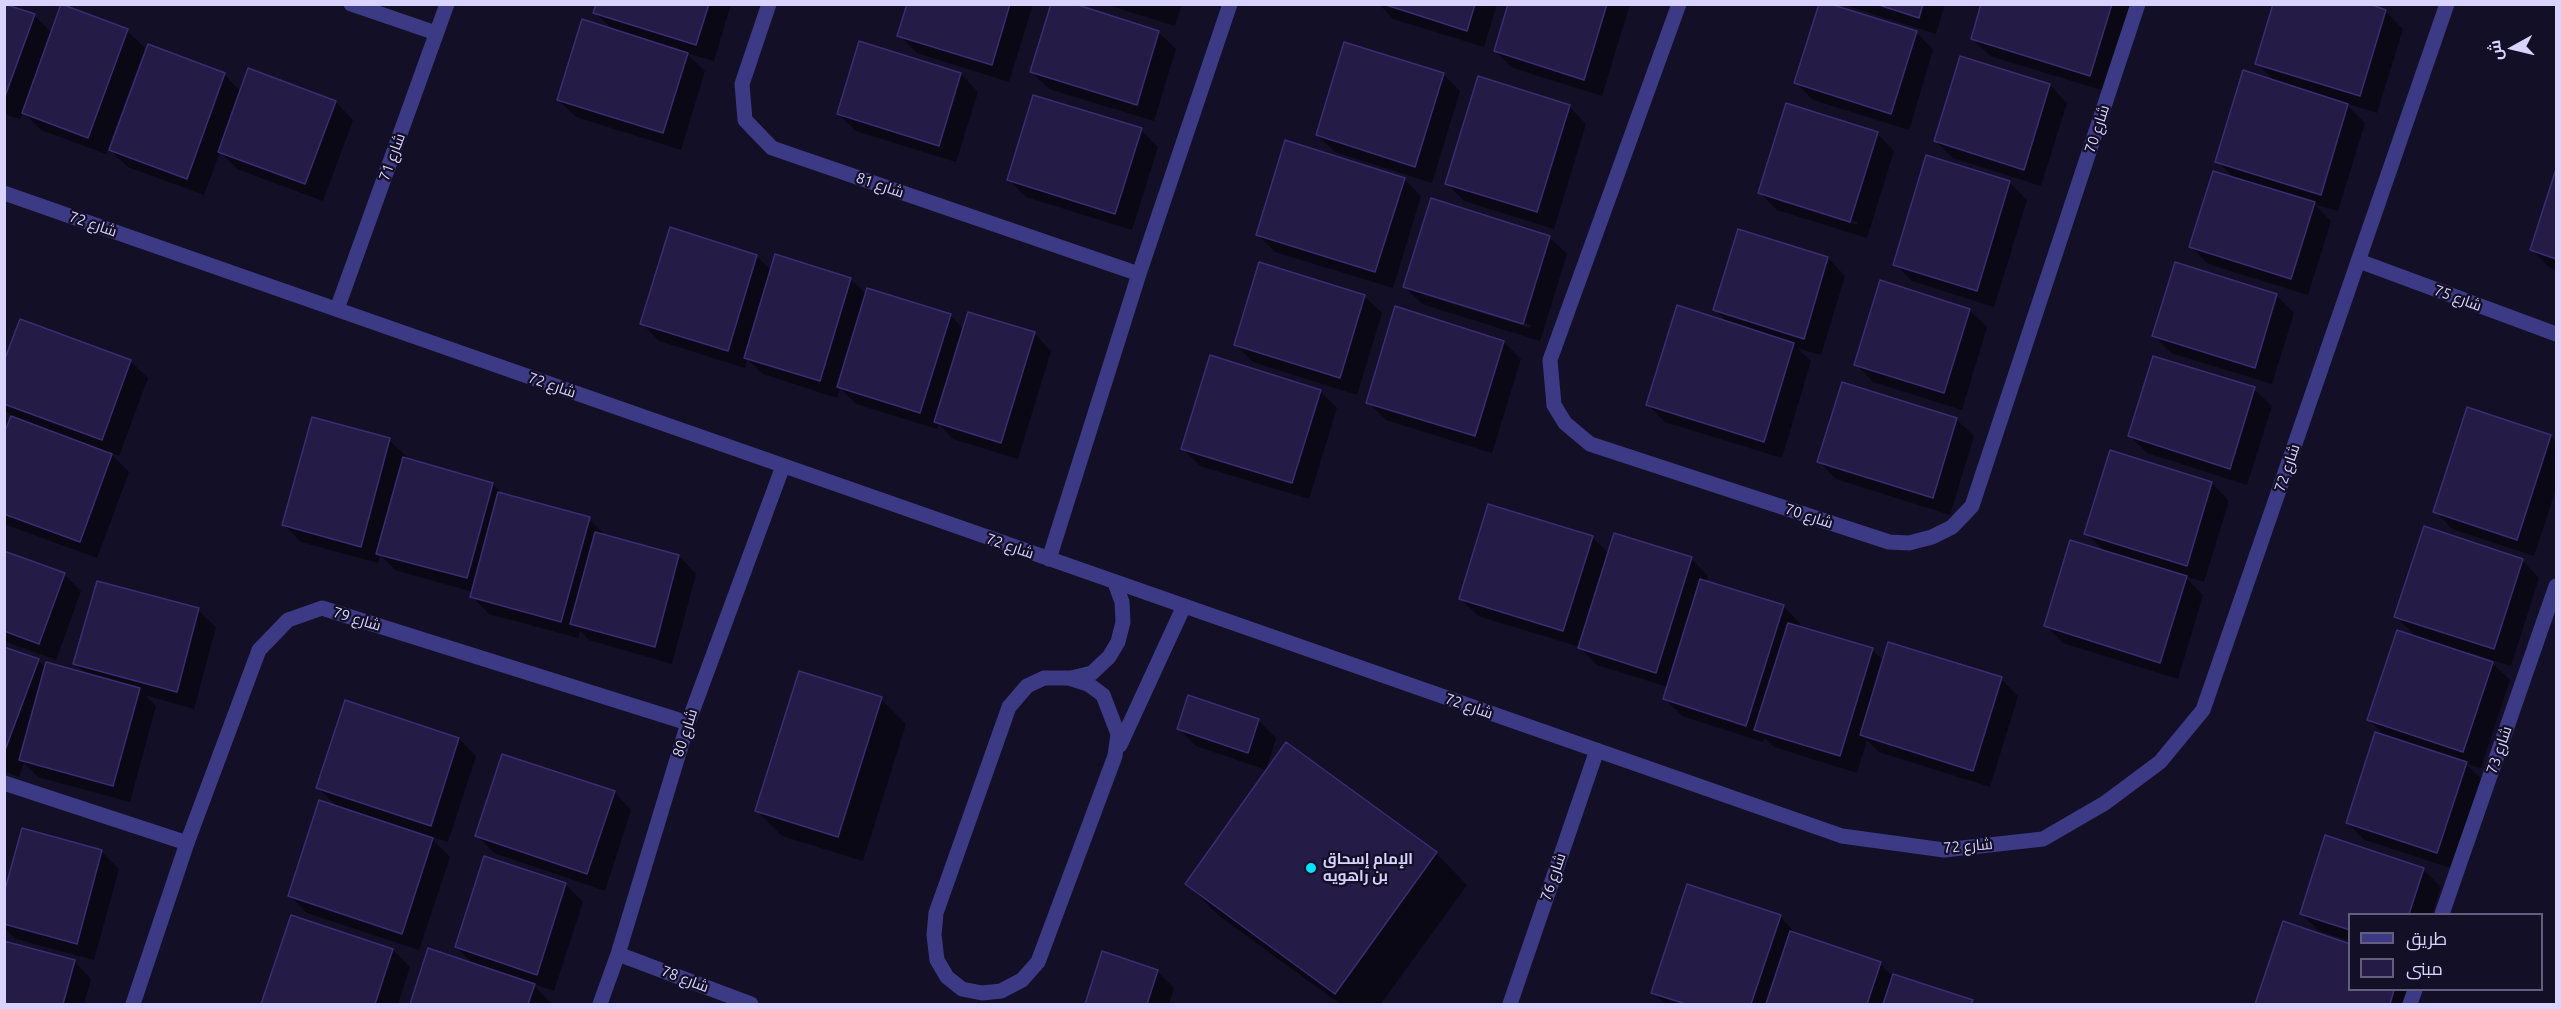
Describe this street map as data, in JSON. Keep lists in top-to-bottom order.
{
  "streets": {
    "street": [
      "شارع 70",
      "شارع 71",
      "شارع 81",
      "شارع 72",
      "شارع 75",
      "شارع 79",
      "شارع 80",
      "شارع 73",
      "شارع 76",
      "شارع 78"
    ]
  },
  "crossings": [
    ["شارع 71", "شارع 72"],
    ["شارع 72", "شارع 75"],
    ["شارع 72", "شارع 80"],
    ["شارع 72", "شارع 76"],
    ["شارع 79", "شارع 80"],
    ["شارع 80", "شارع 78"]
  ],
  "places": ["الإمام إسحاق بن راهويه"],
  "legend": ["طريق", "مبنى"],
  "north": "left"
}
